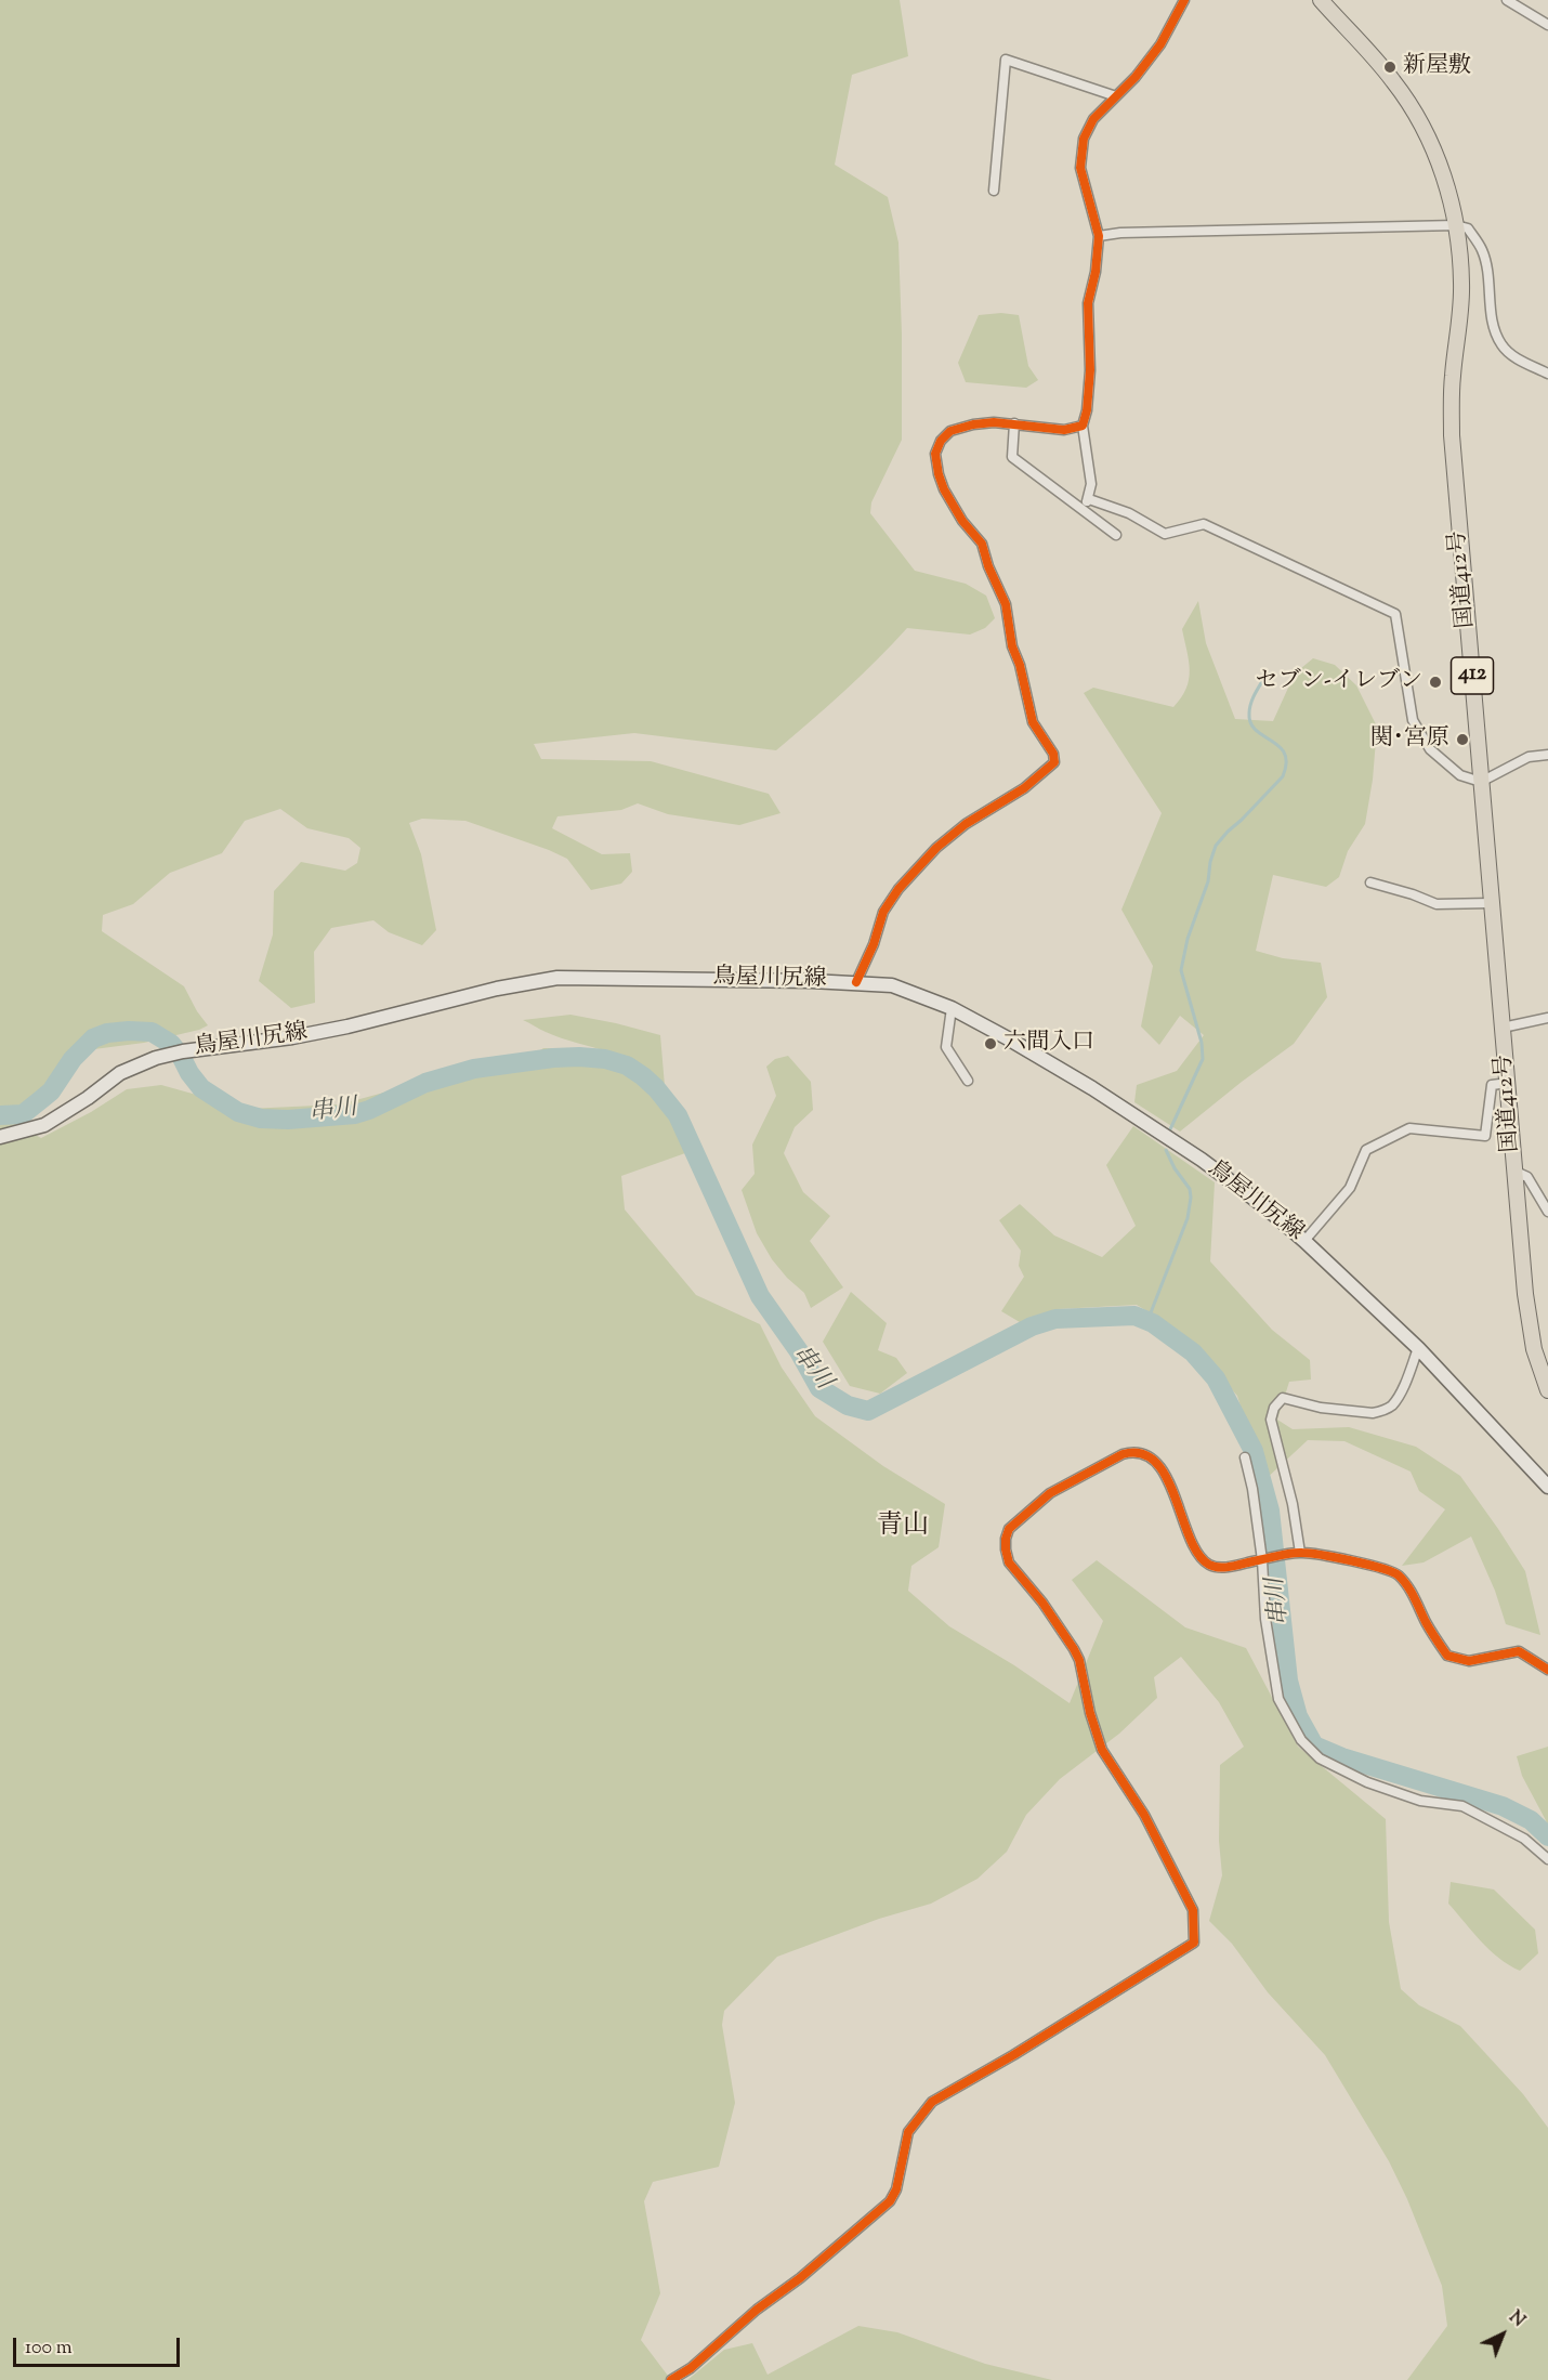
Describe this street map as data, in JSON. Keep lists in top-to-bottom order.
{
  "streets": {
    "highway": ["国道412号", "412"],
    "main road": ["鳥屋川尻線"]
  },
  "districts": ["青山"],
  "water": ["串川"],
  "places": [
    "新屋敷",
    "セブン-イレブン",
    "関･宮原",
    "六間入口"
  ],
  "scale_bar": "100 m",
  "north": "top right"
}
